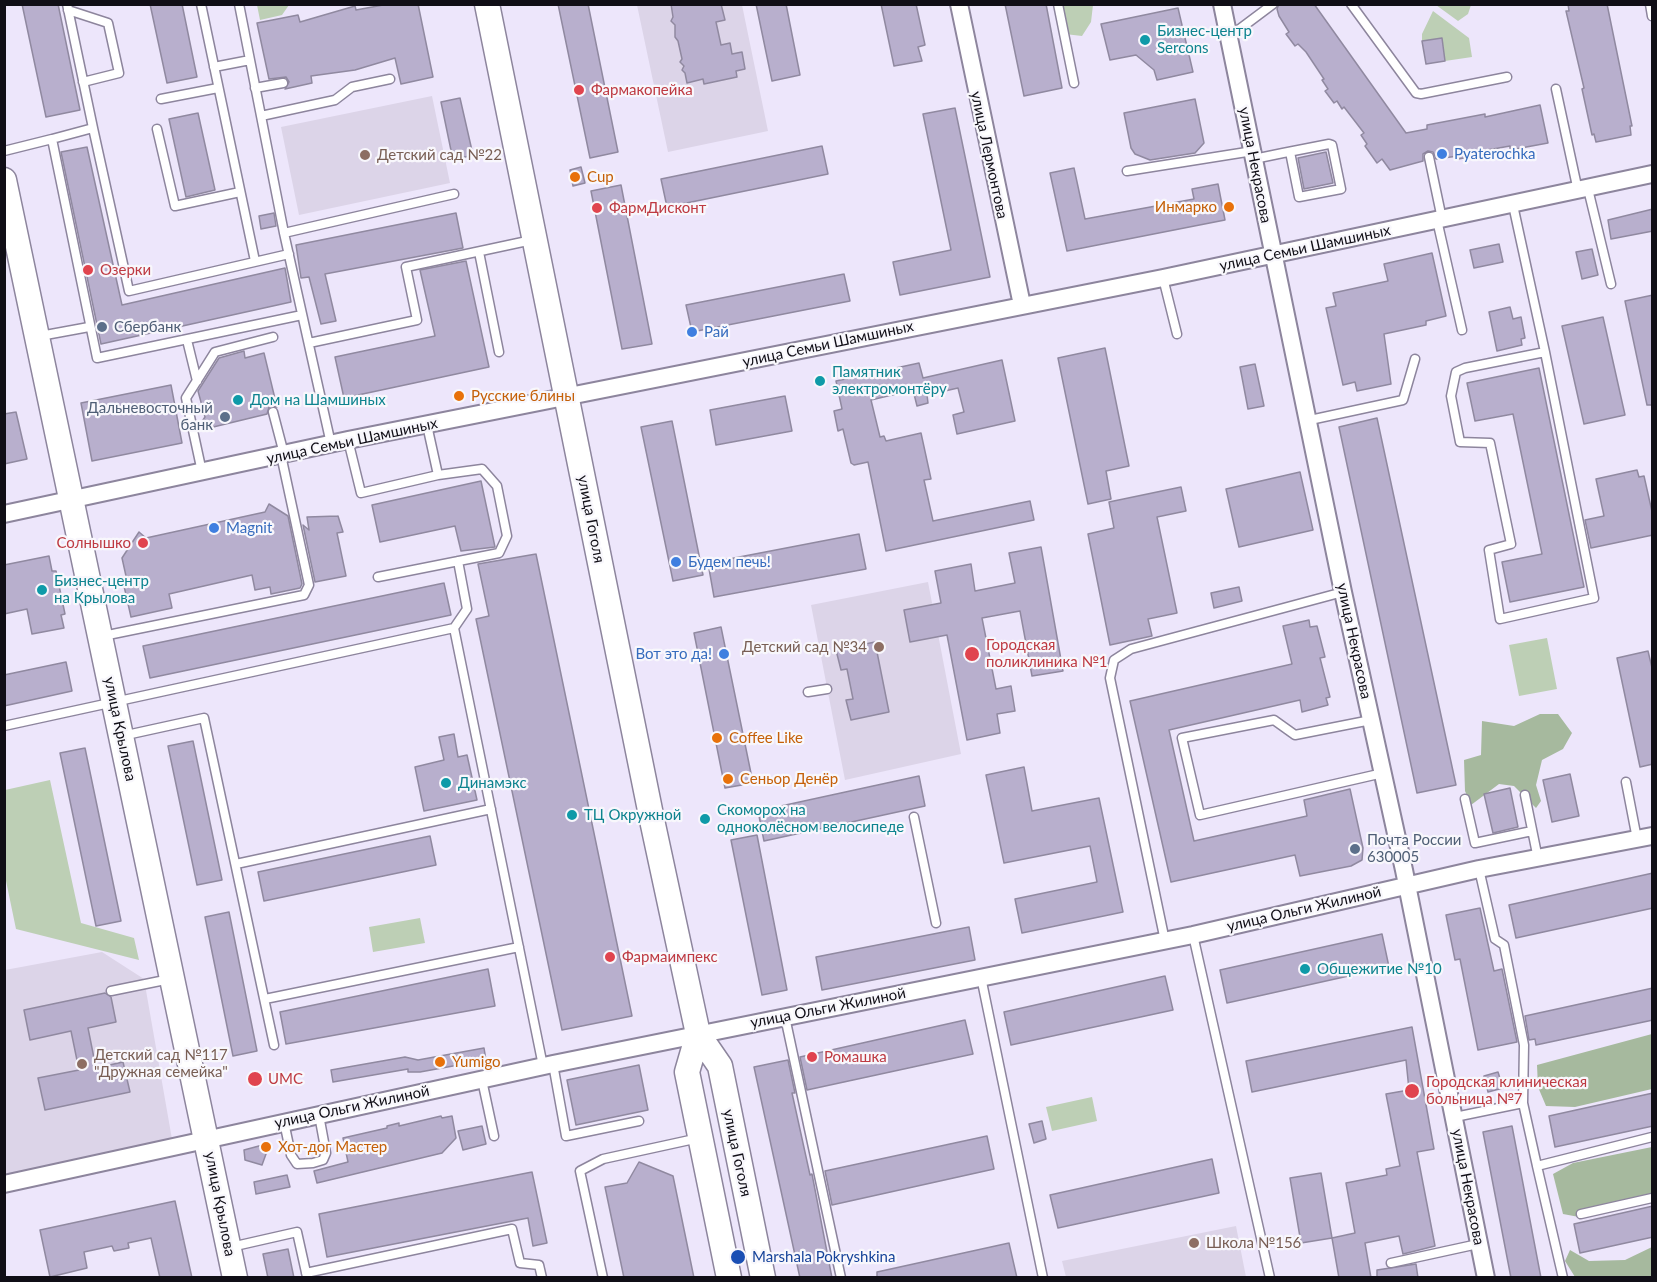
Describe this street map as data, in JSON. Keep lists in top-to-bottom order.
{
  "streets": {
    "main road": ["улица Гоголя", "улица Крылова"],
    "street": [
      "улица Лермонтова",
      "улица Некрасова",
      "улица Семьи Шамшиных",
      "улица Ольги Жилиной"
    ]
  },
  "crossings": [
    ["улица Лермонтова", "улица Семьи Шамшиных"],
    ["улица Некрасова", "улица Семьи Шамшиных"],
    ["улица Некрасова", "улица Ольги Жилиной"],
    ["улица Семьи Шамшиных", "улица Гоголя"],
    ["улица Семьи Шамшиных", "улица Крылова"],
    ["улица Гоголя", "улица Ольги Жилиной"],
    ["улица Крылова", "улица Ольги Жилиной"]
  ],
  "places": [
    "Бизнес-центр Sercons",
    "Фармакопейка",
    "Pyaterochka",
    "Детский сад №22",
    "Cup",
    "Инмарко",
    "ФармДисконт",
    "Озерки",
    "Сбербанк",
    "Рай",
    "Памятник электромонтёру",
    "Русские блины",
    "Дом на Шамшиных",
    "Дальневосточный банк",
    "Magnit",
    "Солнышко",
    "Будем печь!",
    "Бизнес-центр на Крылова",
    "Детский сад №34",
    "Вот это да!",
    "Городская поликлиника №1",
    "Coffee Like",
    "Сеньор Денёр",
    "Динамэкс",
    "ТЦ Окружной",
    "Скоморох на одноколёсном велосипеде",
    "Почта России 630005",
    "Фармаимпекс",
    "Общежитие №10",
    "Ромашка",
    "Yumigo",
    "Детский сад №117 \"Дружная семейка\"",
    "UMC",
    "Городская клиническая больница №7",
    "Хот-дог Мастер",
    "Школа №156",
    "Marshala Pokryshkina"
  ]
}
